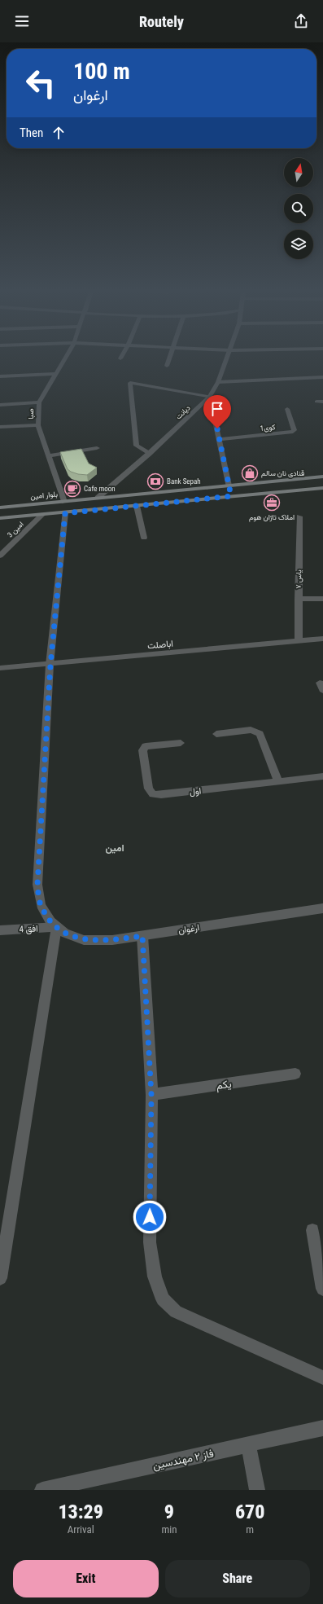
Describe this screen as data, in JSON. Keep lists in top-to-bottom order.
{
  "streets": {
    "main road": ["بلوار امین"],
    "street": [
      "دیانت",
      "صبا",
      "کوی1",
      "امین 3",
      "یاس ۷",
      "اباصلت",
      "اول",
      "افق 4",
      "ارغوان",
      "یکم",
      "فاز ۲ مهندسین"
    ]
  },
  "crossings": [
    ["دیانت", "بلوار امین"],
    ["صبا", "بلوار امین"],
    ["یاس ۷", "اباصلت"],
    ["افق 4", "ارغوان"]
  ],
  "districts": ["امین"],
  "places": {
    "shop": ["قنادی نان سالم"],
    "bank": ["Bank Sepah"],
    "cafe": ["Cafe moon"],
    "office": ["املاک تاژان هوم"]
  },
  "north": "top",
  "page": {
    "header": "Routely",
    "turn": ["100 m", "ارغوان"],
    "then": "Then",
    "eta": [
      "13:29",
      "Arrival",
      "9",
      "min",
      "670",
      "m"
    ],
    "buttons": ["Exit", "Share"]
  }
}
